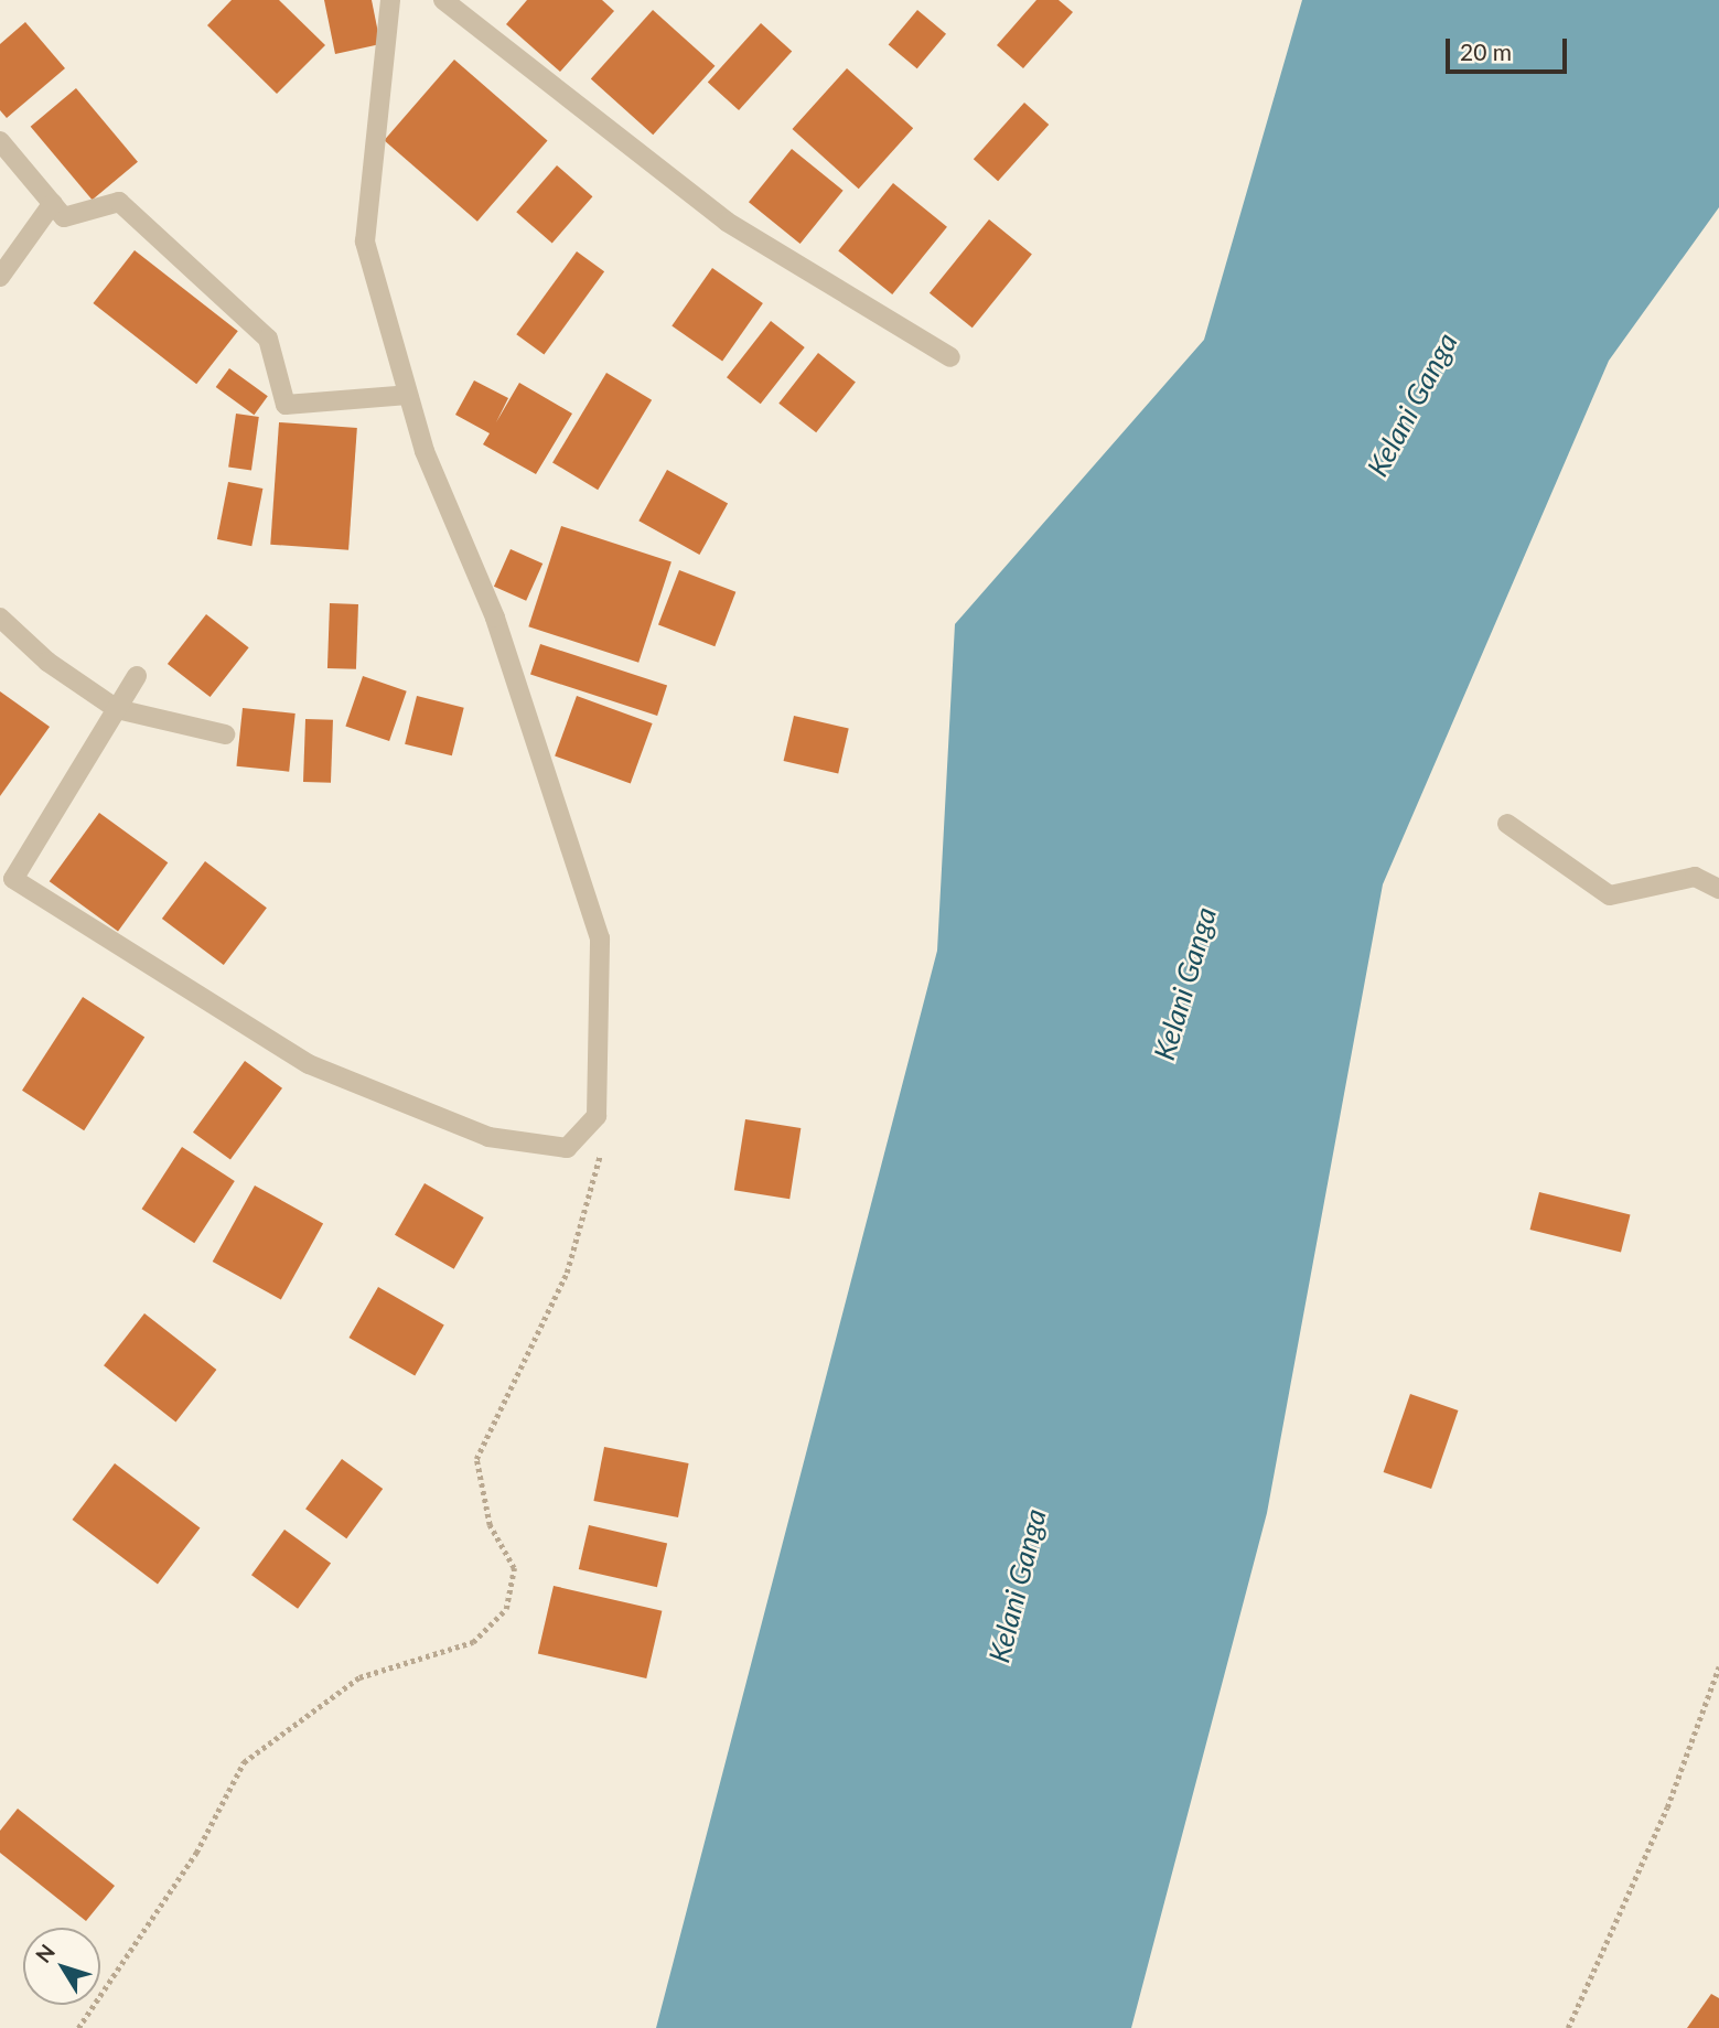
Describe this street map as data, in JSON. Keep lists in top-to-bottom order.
{
  "water": ["Kelani Ganga"],
  "scale_bar": "20 m",
  "north": "top left"
}
